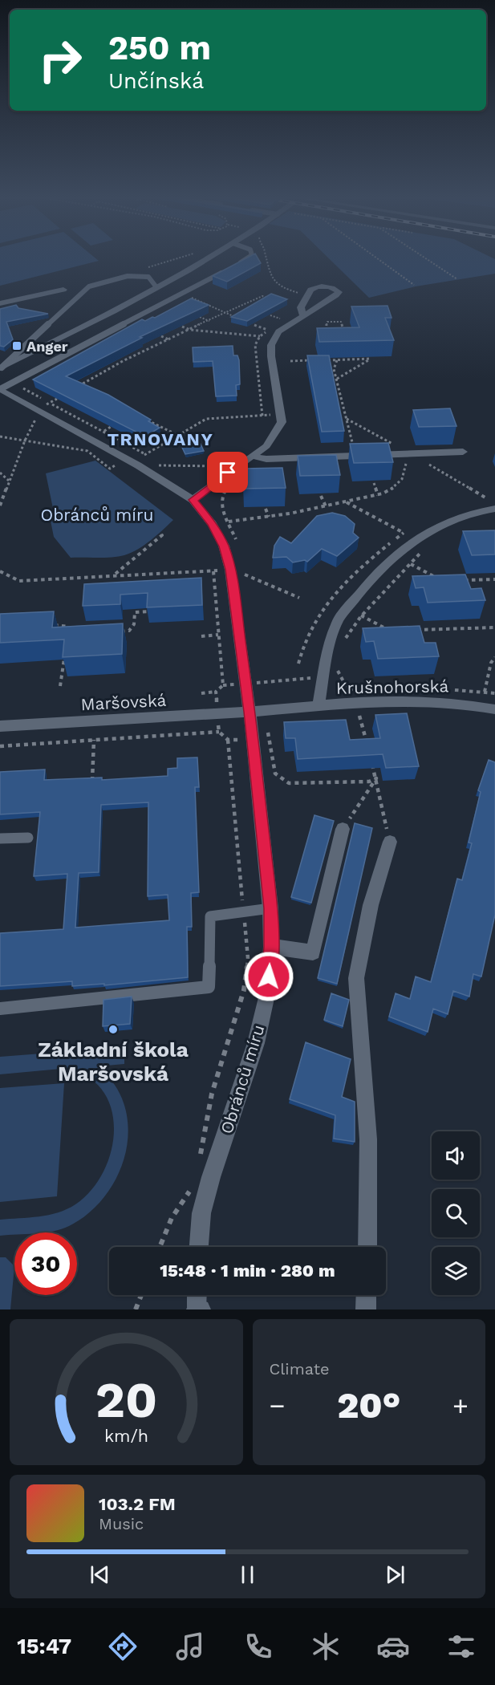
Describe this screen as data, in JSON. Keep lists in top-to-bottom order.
{
  "streets": {
    "street": ["Krušnohorská", "Maršovská", "Obránců míru"]
  },
  "crossings": [
    ["Krušnohorská", "Maršovská"],
    ["Krušnohorská", "Obránců míru"],
    ["Maršovská", "Obránců míru"]
  ],
  "districts": ["TRNOVANY"],
  "parks": ["Obránců míru"],
  "places": {
    "transit": ["Anger"],
    "other": ["Základní škola Maršovská"]
  },
  "page": {
    "turn": ["250 m", "Unčínská"],
    "limit": "30",
    "trip": "15:48 · 1 min · 280 m",
    "tile": "Climate",
    "heat": ["−", "20°", "+"],
    "song": ["103.2 FM", "Music"],
    "tabs": "15:47",
    "gauge": ["20", "km/h"]
  }
}
